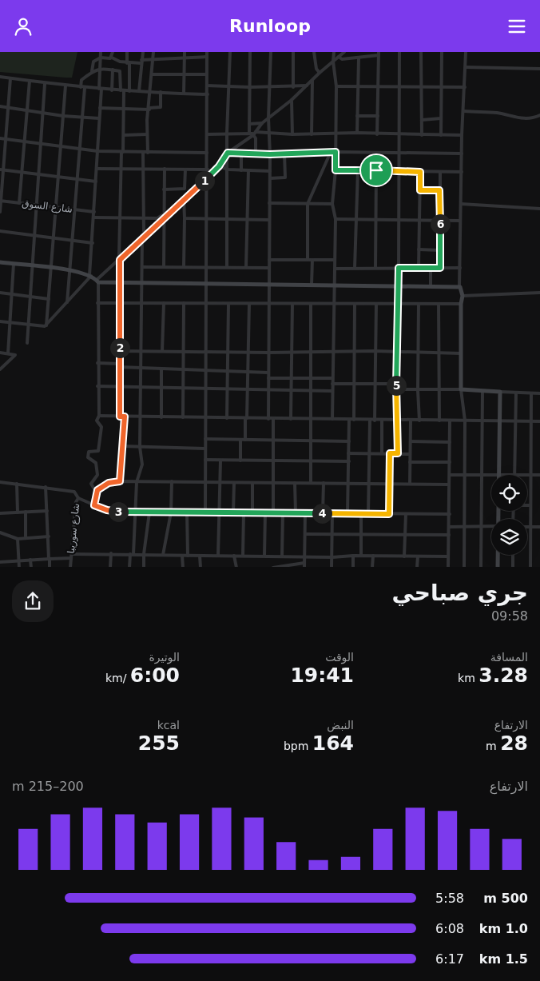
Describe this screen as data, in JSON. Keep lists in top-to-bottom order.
{
  "streets": {
    "street": ["شارع السوق", "شارع سوريبا"]
  },
  "page": {
    "header": "Runloop",
    "pins": [
      "1",
      "6",
      "2",
      "5",
      "3",
      "4"
    ],
    "heading": ["جري صباحي", "09:58"],
    "stats": [
      ["المسافة", "3.28 km"],
      ["الوقت", "19:41"],
      ["الوتيرة", "6:00 /km"],
      ["الارتفاع", "28 m"],
      ["النبض", "164 bpm"],
      ["kcal", "255"]
    ],
    "chart": ["الارتفاع", "200–215 m"],
    "list": [
      {
        "name": "500 m",
        "note": "5:58"
      },
      {
        "name": "1.0 km",
        "note": "6:08"
      },
      {
        "name": "1.5 km",
        "note": "6:17"
      }
    ]
  }
}
